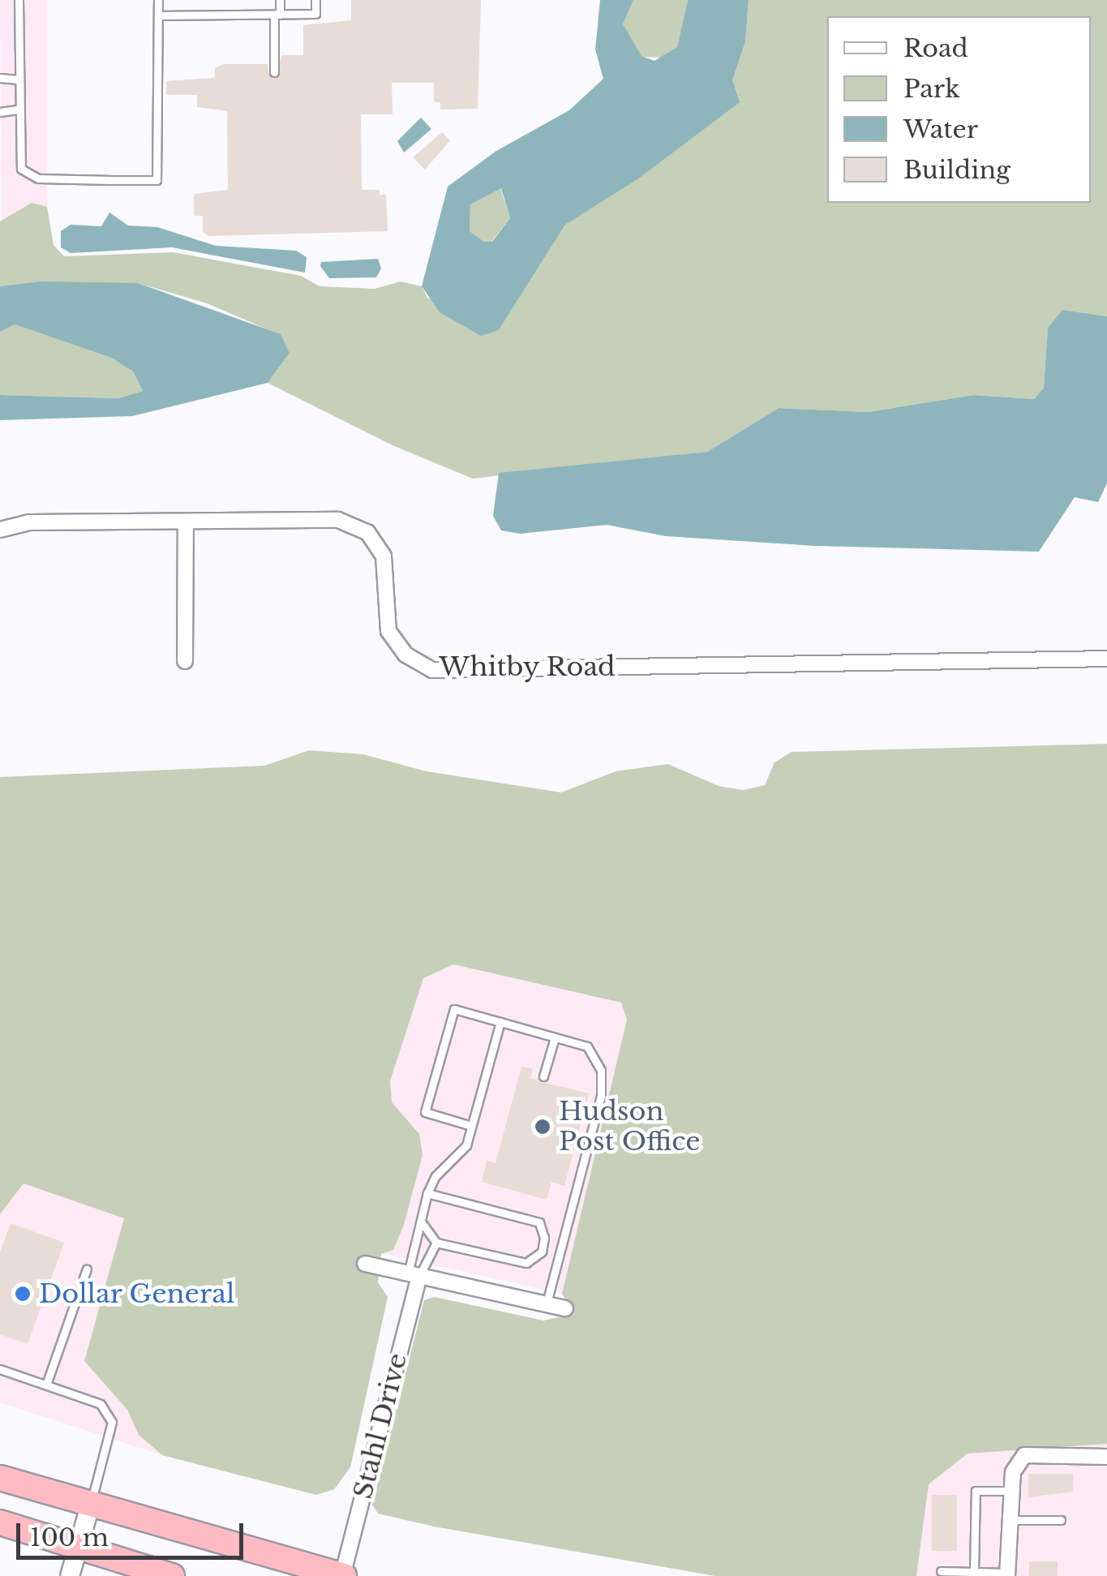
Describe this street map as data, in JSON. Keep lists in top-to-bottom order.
{
  "streets": {
    "street": ["Whitby Road", "Stahl Drive"]
  },
  "places": ["Hudson Post Office", "Dollar General"],
  "legend": [
    "Road",
    "Park",
    "Water",
    "Building"
  ],
  "scale_bar": "100 m"
}
